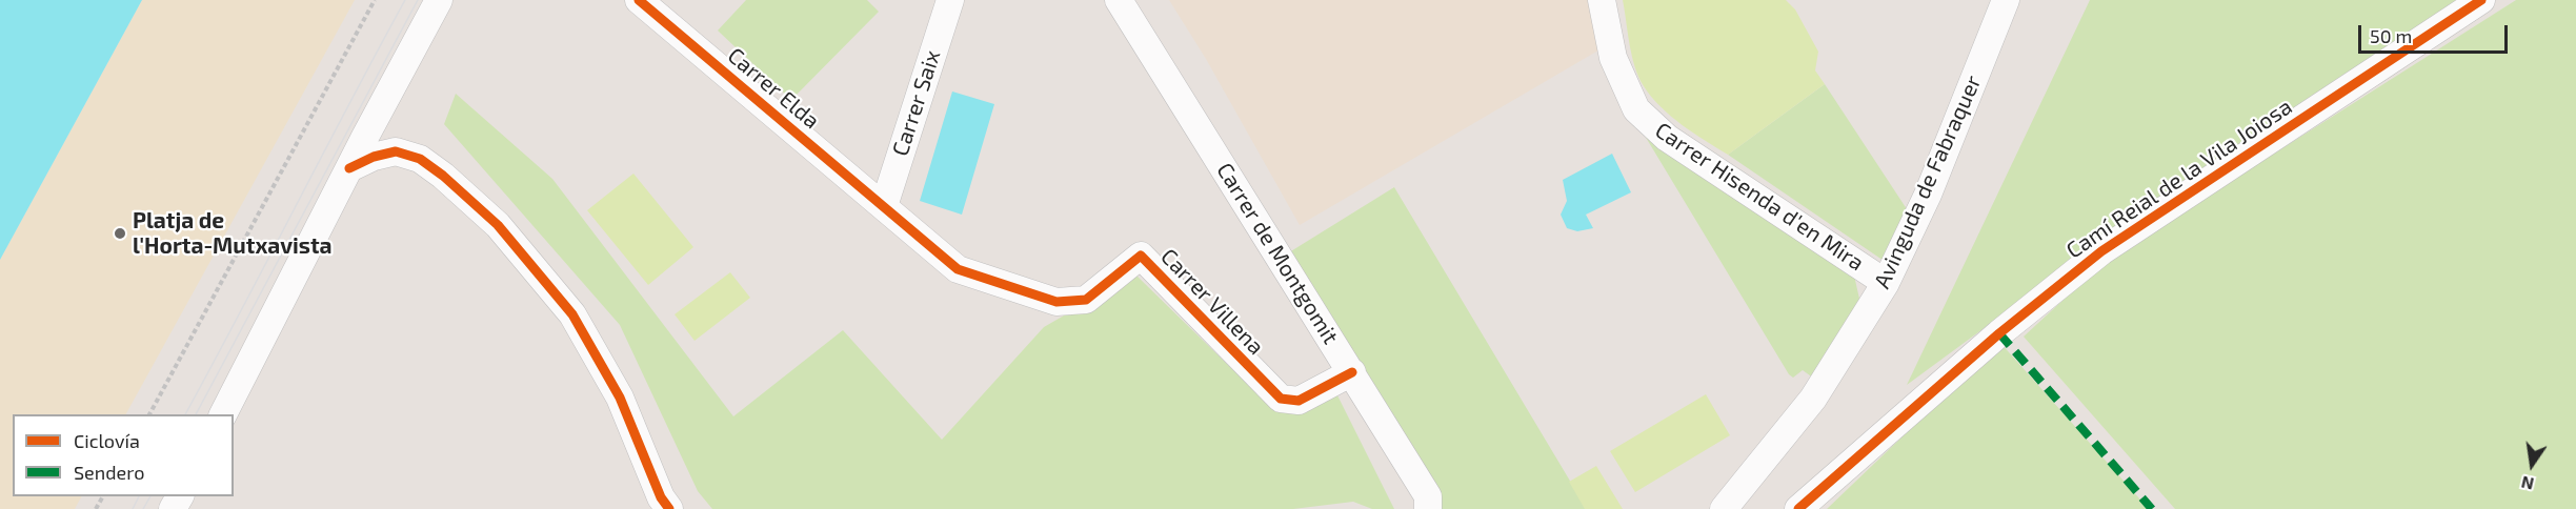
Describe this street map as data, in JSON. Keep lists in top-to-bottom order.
{
  "streets": {
    "street": [
      "Carrer Elda",
      "Carrer Saix",
      "Camí Reial de la Vila Joiosa",
      "Avinguda de Fabraquer",
      "Carrer Hisenda d'en Mira",
      "Carrer de Montgomit",
      "Carrer Villena"
    ]
  },
  "crossings": [
    ["Carrer Elda", "Carrer Saix"],
    ["Carrer Elda", "Carrer Villena"],
    ["Carrer Saix", "Carrer Villena"],
    ["Avinguda de Fabraquer", "Carrer Hisenda d'en Mira"],
    ["Carrer de Montgomit", "Carrer Villena"]
  ],
  "places": ["Platja de l'Horta-Mutxavista"],
  "legend": ["Ciclovía", "Sendero"],
  "scale_bar": "50 m",
  "north": "bottom"
}
